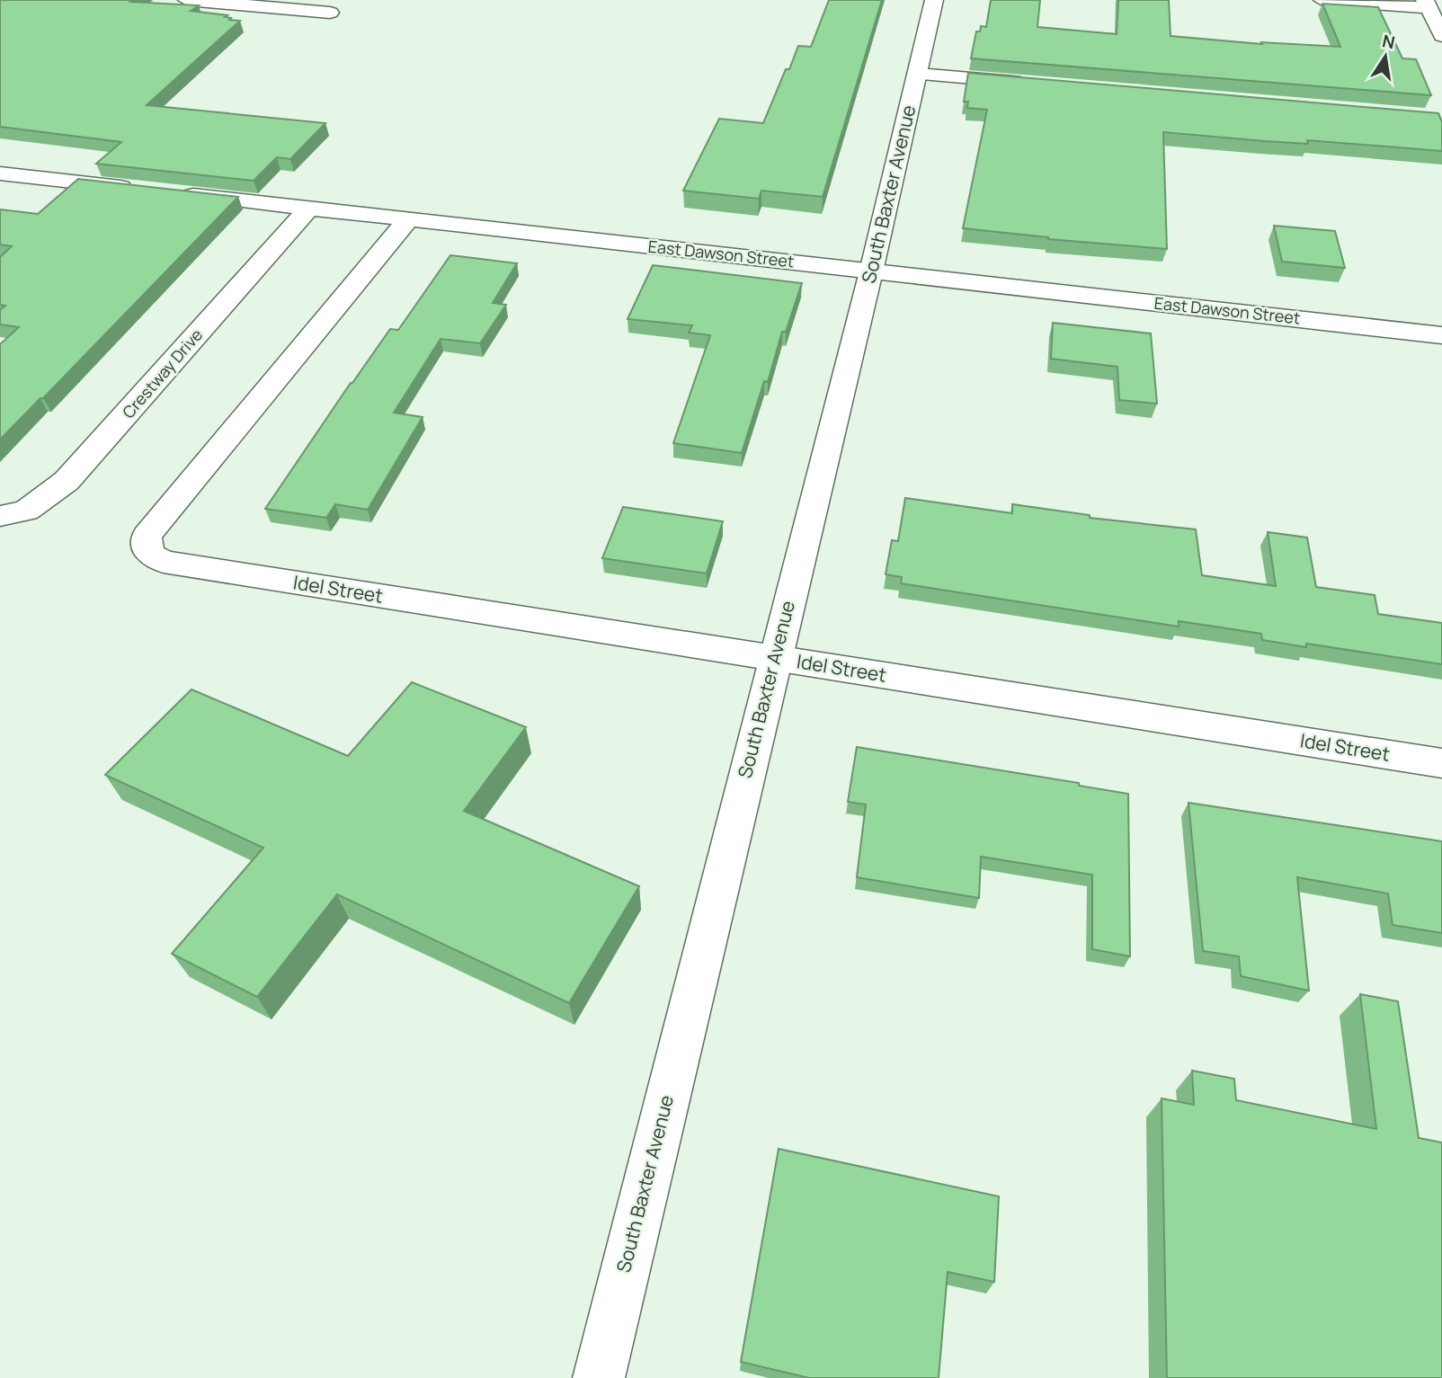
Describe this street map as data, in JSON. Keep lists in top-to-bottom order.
{
  "streets": {
    "street": [
      "South Baxter Avenue",
      "East Dawson Street",
      "Crestway Drive",
      "Idel Street"
    ]
  },
  "crossings": [
    ["South Baxter Avenue", "East Dawson Street"],
    ["South Baxter Avenue", "Idel Street"],
    ["East Dawson Street", "Crestway Drive"],
    ["East Dawson Street", "Idel Street"]
  ],
  "north": "top"
}
